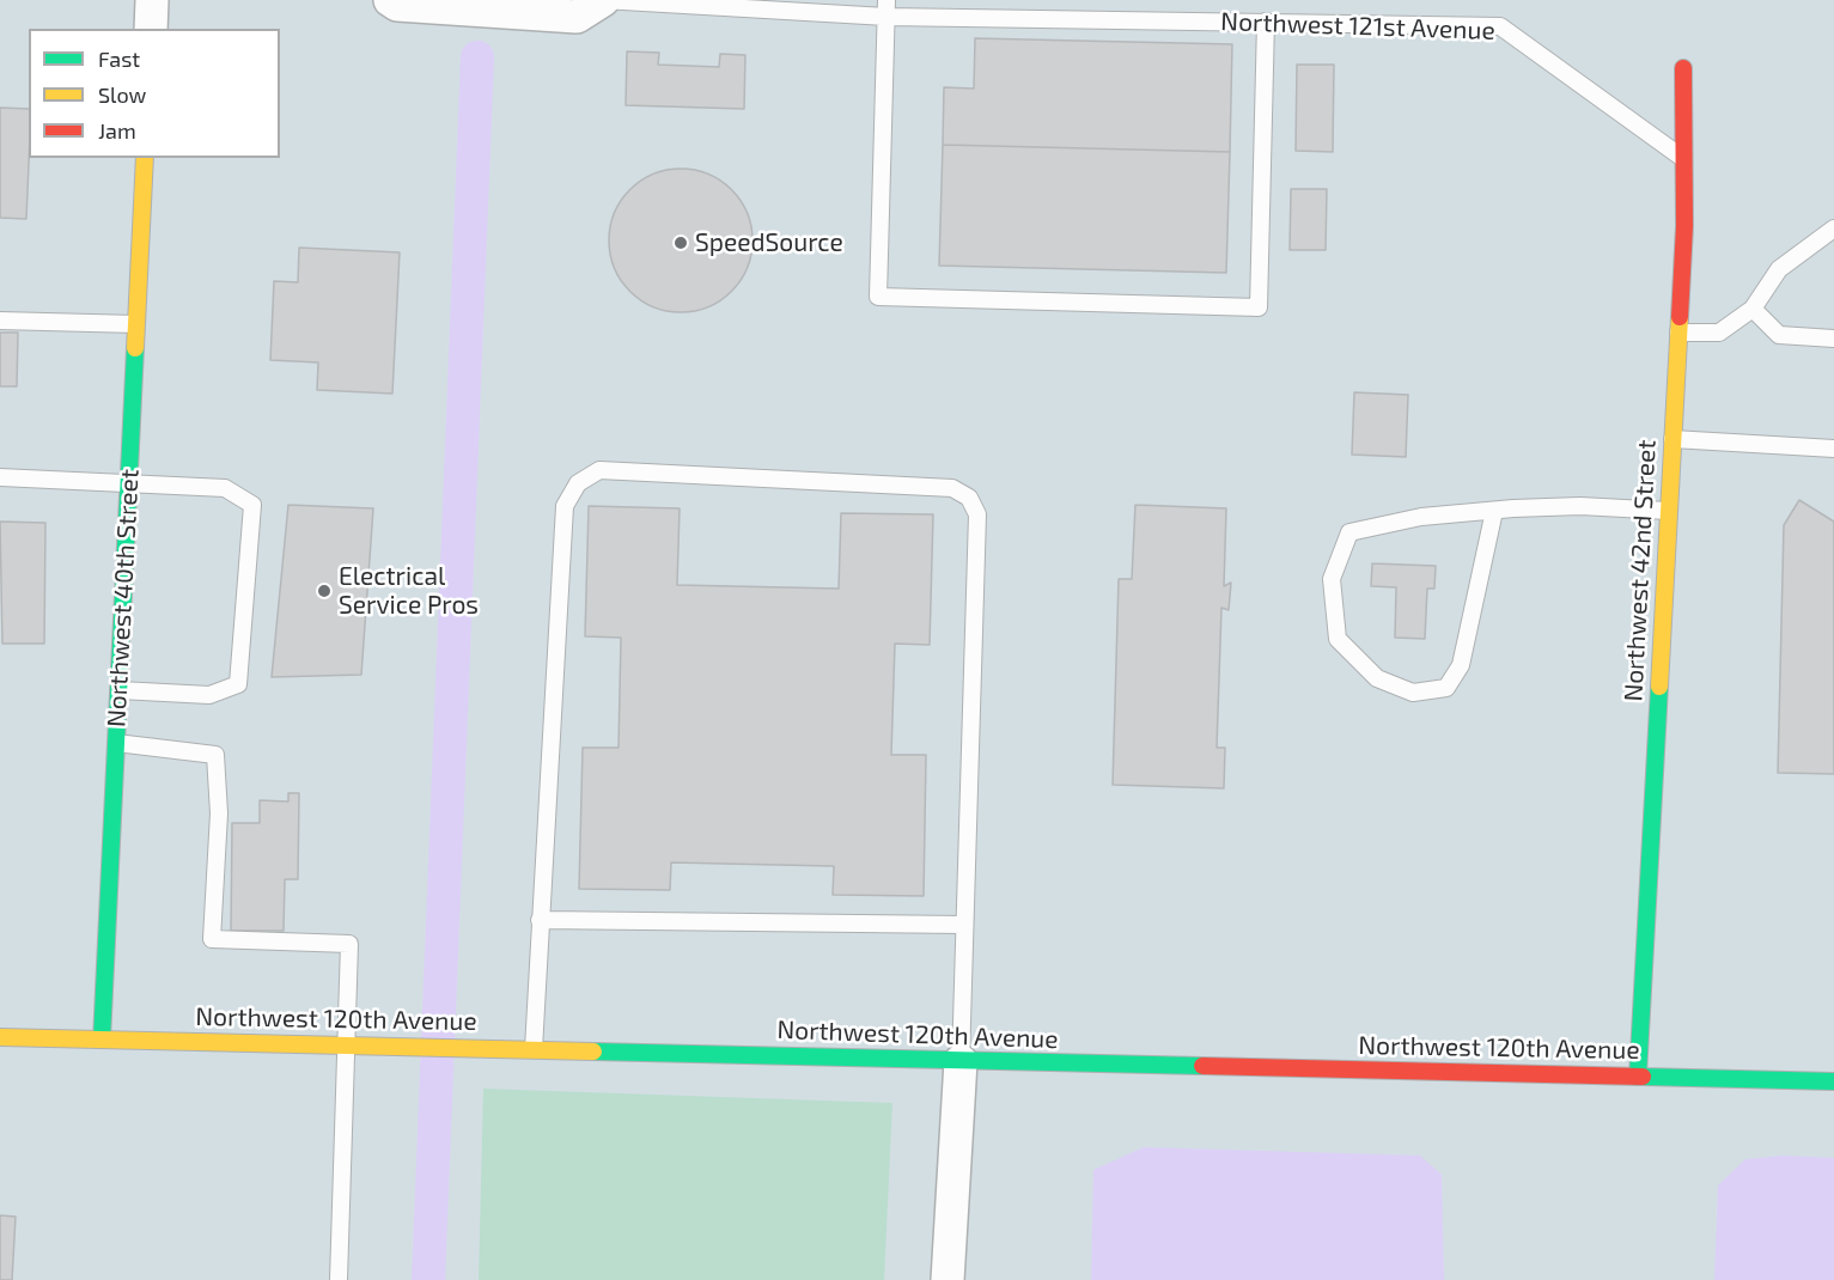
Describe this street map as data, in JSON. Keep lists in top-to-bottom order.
{
  "streets": {
    "street": [
      "Northwest 121st Avenue",
      "Northwest 42nd Street",
      "Northwest 40th Street",
      "Northwest 120th Avenue"
    ]
  },
  "crossings": [
    ["Northwest 121st Avenue", "Northwest 42nd Street"],
    ["Northwest 42nd Street", "Northwest 120th Avenue"],
    ["Northwest 40th Street", "Northwest 120th Avenue"]
  ],
  "places": ["SpeedSource", "Electrical Service Pros"],
  "legend": ["Fast", "Slow", "Jam"]
}
